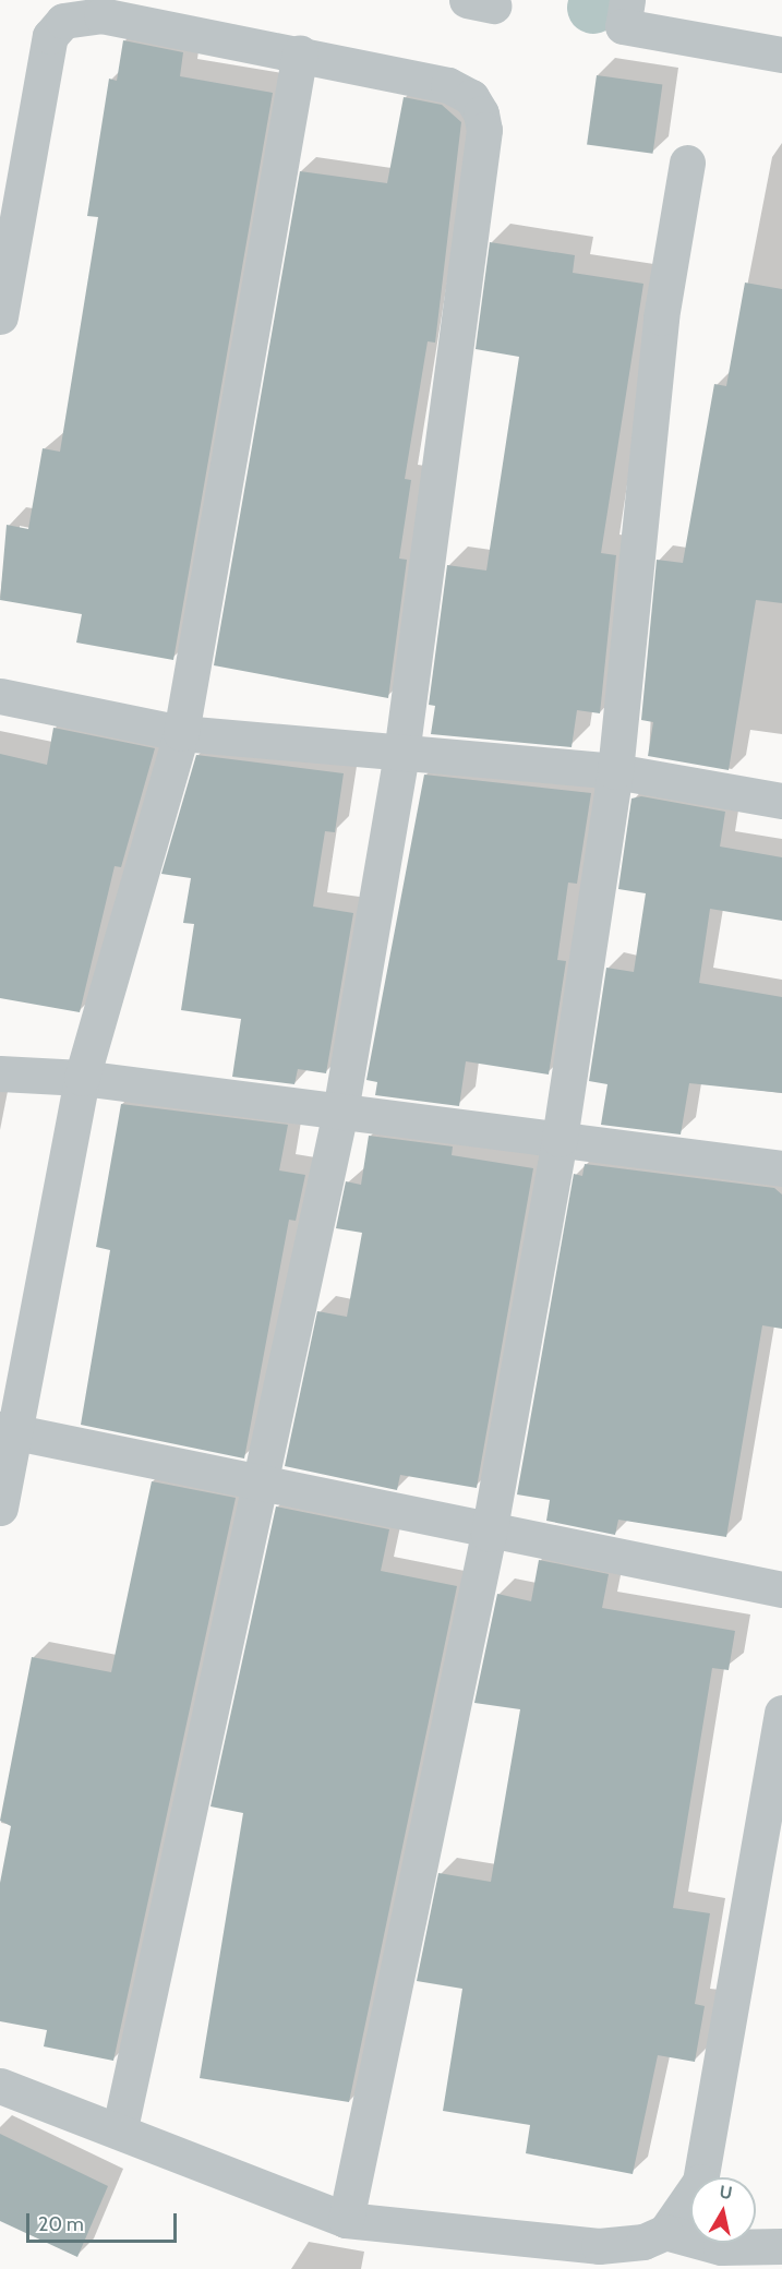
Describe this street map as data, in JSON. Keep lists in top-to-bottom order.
{
  "scale_bar": "20 m",
  "north": "top"
}
